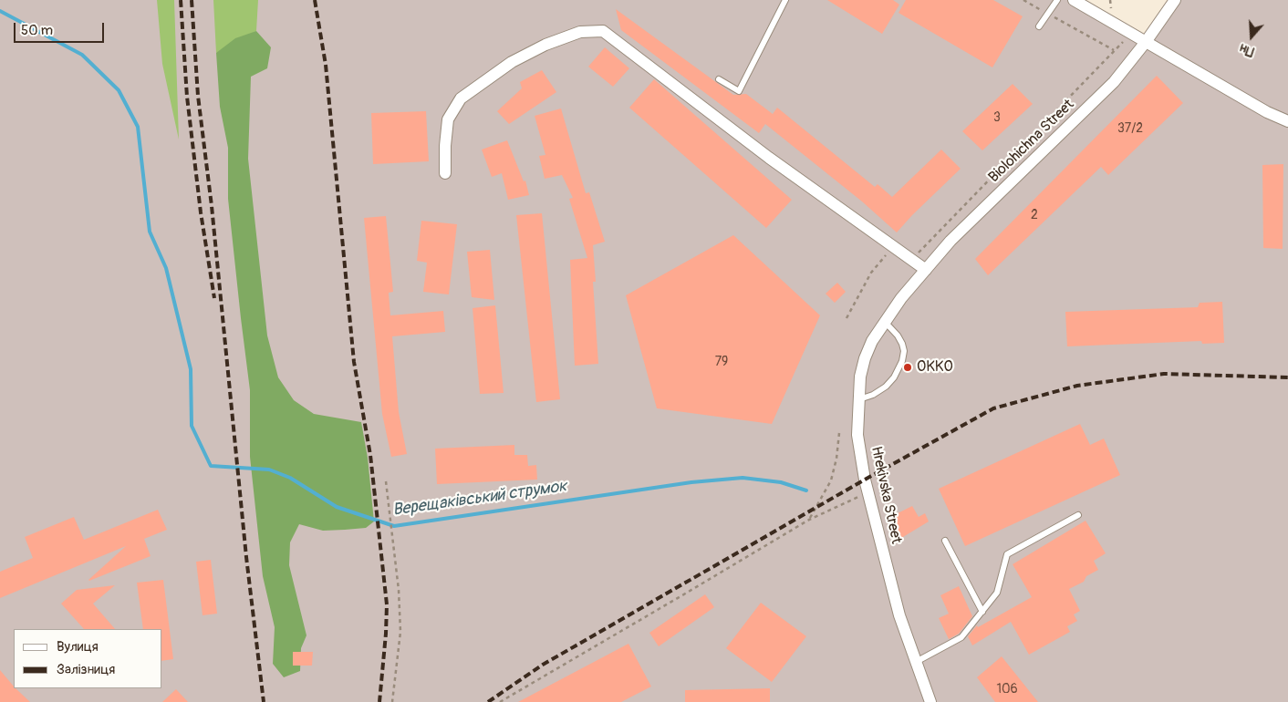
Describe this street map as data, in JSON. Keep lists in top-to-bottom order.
{
  "streets": {
    "street": ["Biolohichna Street", "Hrekivska Street"]
  },
  "crossings": [
    ["Biolohichna Street", "Hrekivska Street"]
  ],
  "water": ["Верещаківський струмок"],
  "places": ["OKKO"],
  "house_numbers": [
    "3",
    "37/2",
    "2",
    "79",
    "106"
  ],
  "legend": ["Вулиця", "Залізниця"],
  "scale_bar": "50 m",
  "north": "bottom"
}
